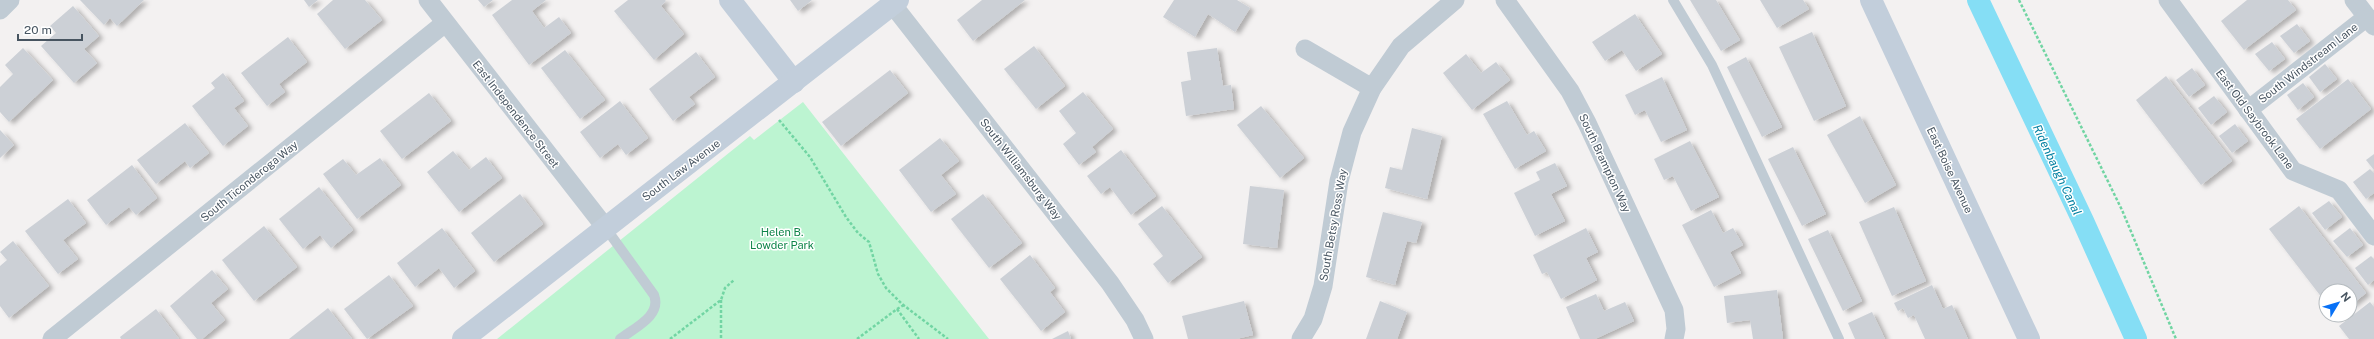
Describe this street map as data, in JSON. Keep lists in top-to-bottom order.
{
  "streets": {
    "street": [
      "South Windstream Lane",
      "East Independence Street",
      "East Old Saybrook Lane",
      "South Brampton Way",
      "South Williamsburg Way",
      "South Law Avenue",
      "East Boise Avenue",
      "South Ticonderoga Way",
      "South Betsy Ross Way"
    ]
  },
  "crossings": [
    ["South Windstream Lane", "East Old Saybrook Lane"],
    ["East Independence Street", "South Law Avenue"],
    ["East Independence Street", "South Ticonderoga Way"],
    ["South Williamsburg Way", "South Law Avenue"]
  ],
  "water": ["Ridenbaugh Canal"],
  "parks": ["Helen B. Lowder Park"],
  "scale_bar": "20 m",
  "north": "top right"
}
